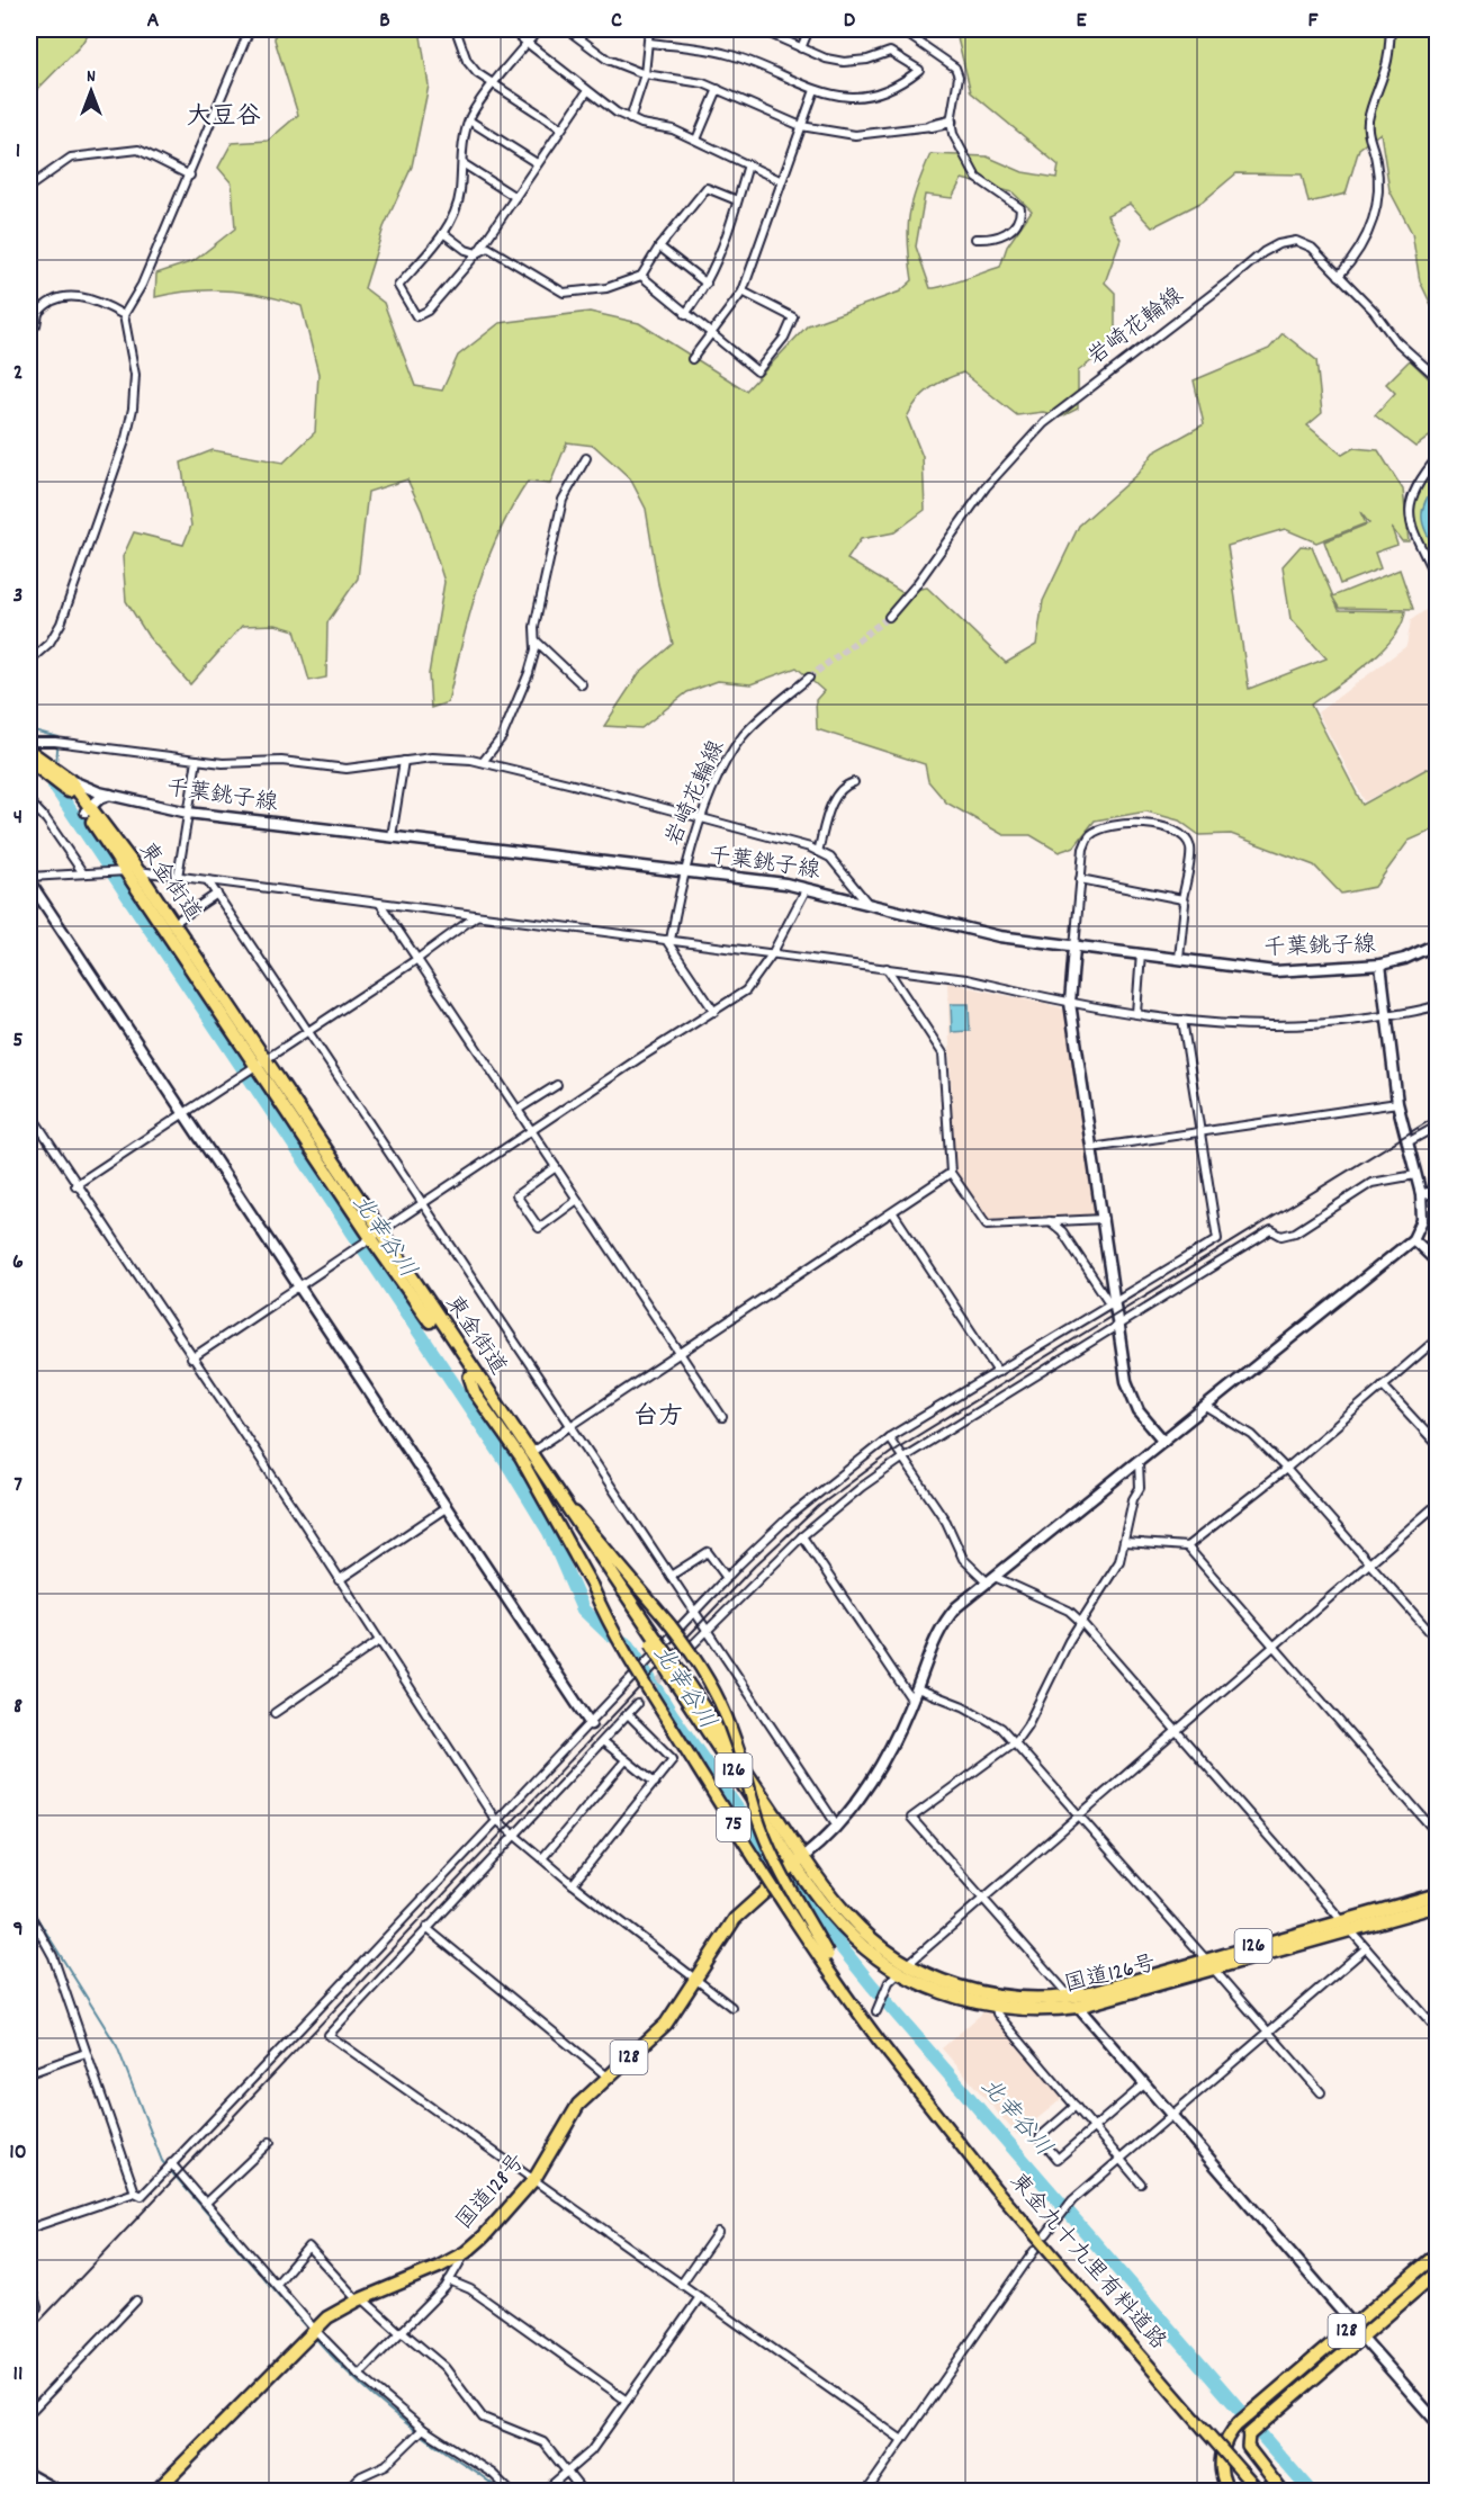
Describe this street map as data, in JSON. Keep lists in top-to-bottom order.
{
  "streets": {
    "highway": [
      "東金街道",
      "126",
      "国道126号",
      "128",
      "国道128号"
    ],
    "main road": ["75", "東金九十九里有料道路"],
    "street": ["岩崎花輪線", "千葉銚子線"]
  },
  "crossings": [
    ["岩崎花輪線", "千葉銚子線"],
    ["千葉銚子線", "東金街道"],
    ["東金街道", "国道126号"],
    ["東金街道", "国道128号"],
    ["東金街道", "東金九十九里有料道路"],
    ["国道126号", "国道128号"]
  ],
  "districts": ["大豆谷", "台方"],
  "water": ["北幸谷川"],
  "north": "top",
  "grid": {
    "columns": [
      "A",
      "B",
      "C",
      "D",
      "E",
      "F"
    ],
    "rows": [
      "1",
      "2",
      "3",
      "4",
      "5",
      "6",
      "7",
      "8",
      "9",
      "10",
      "11"
    ]
  }
}
